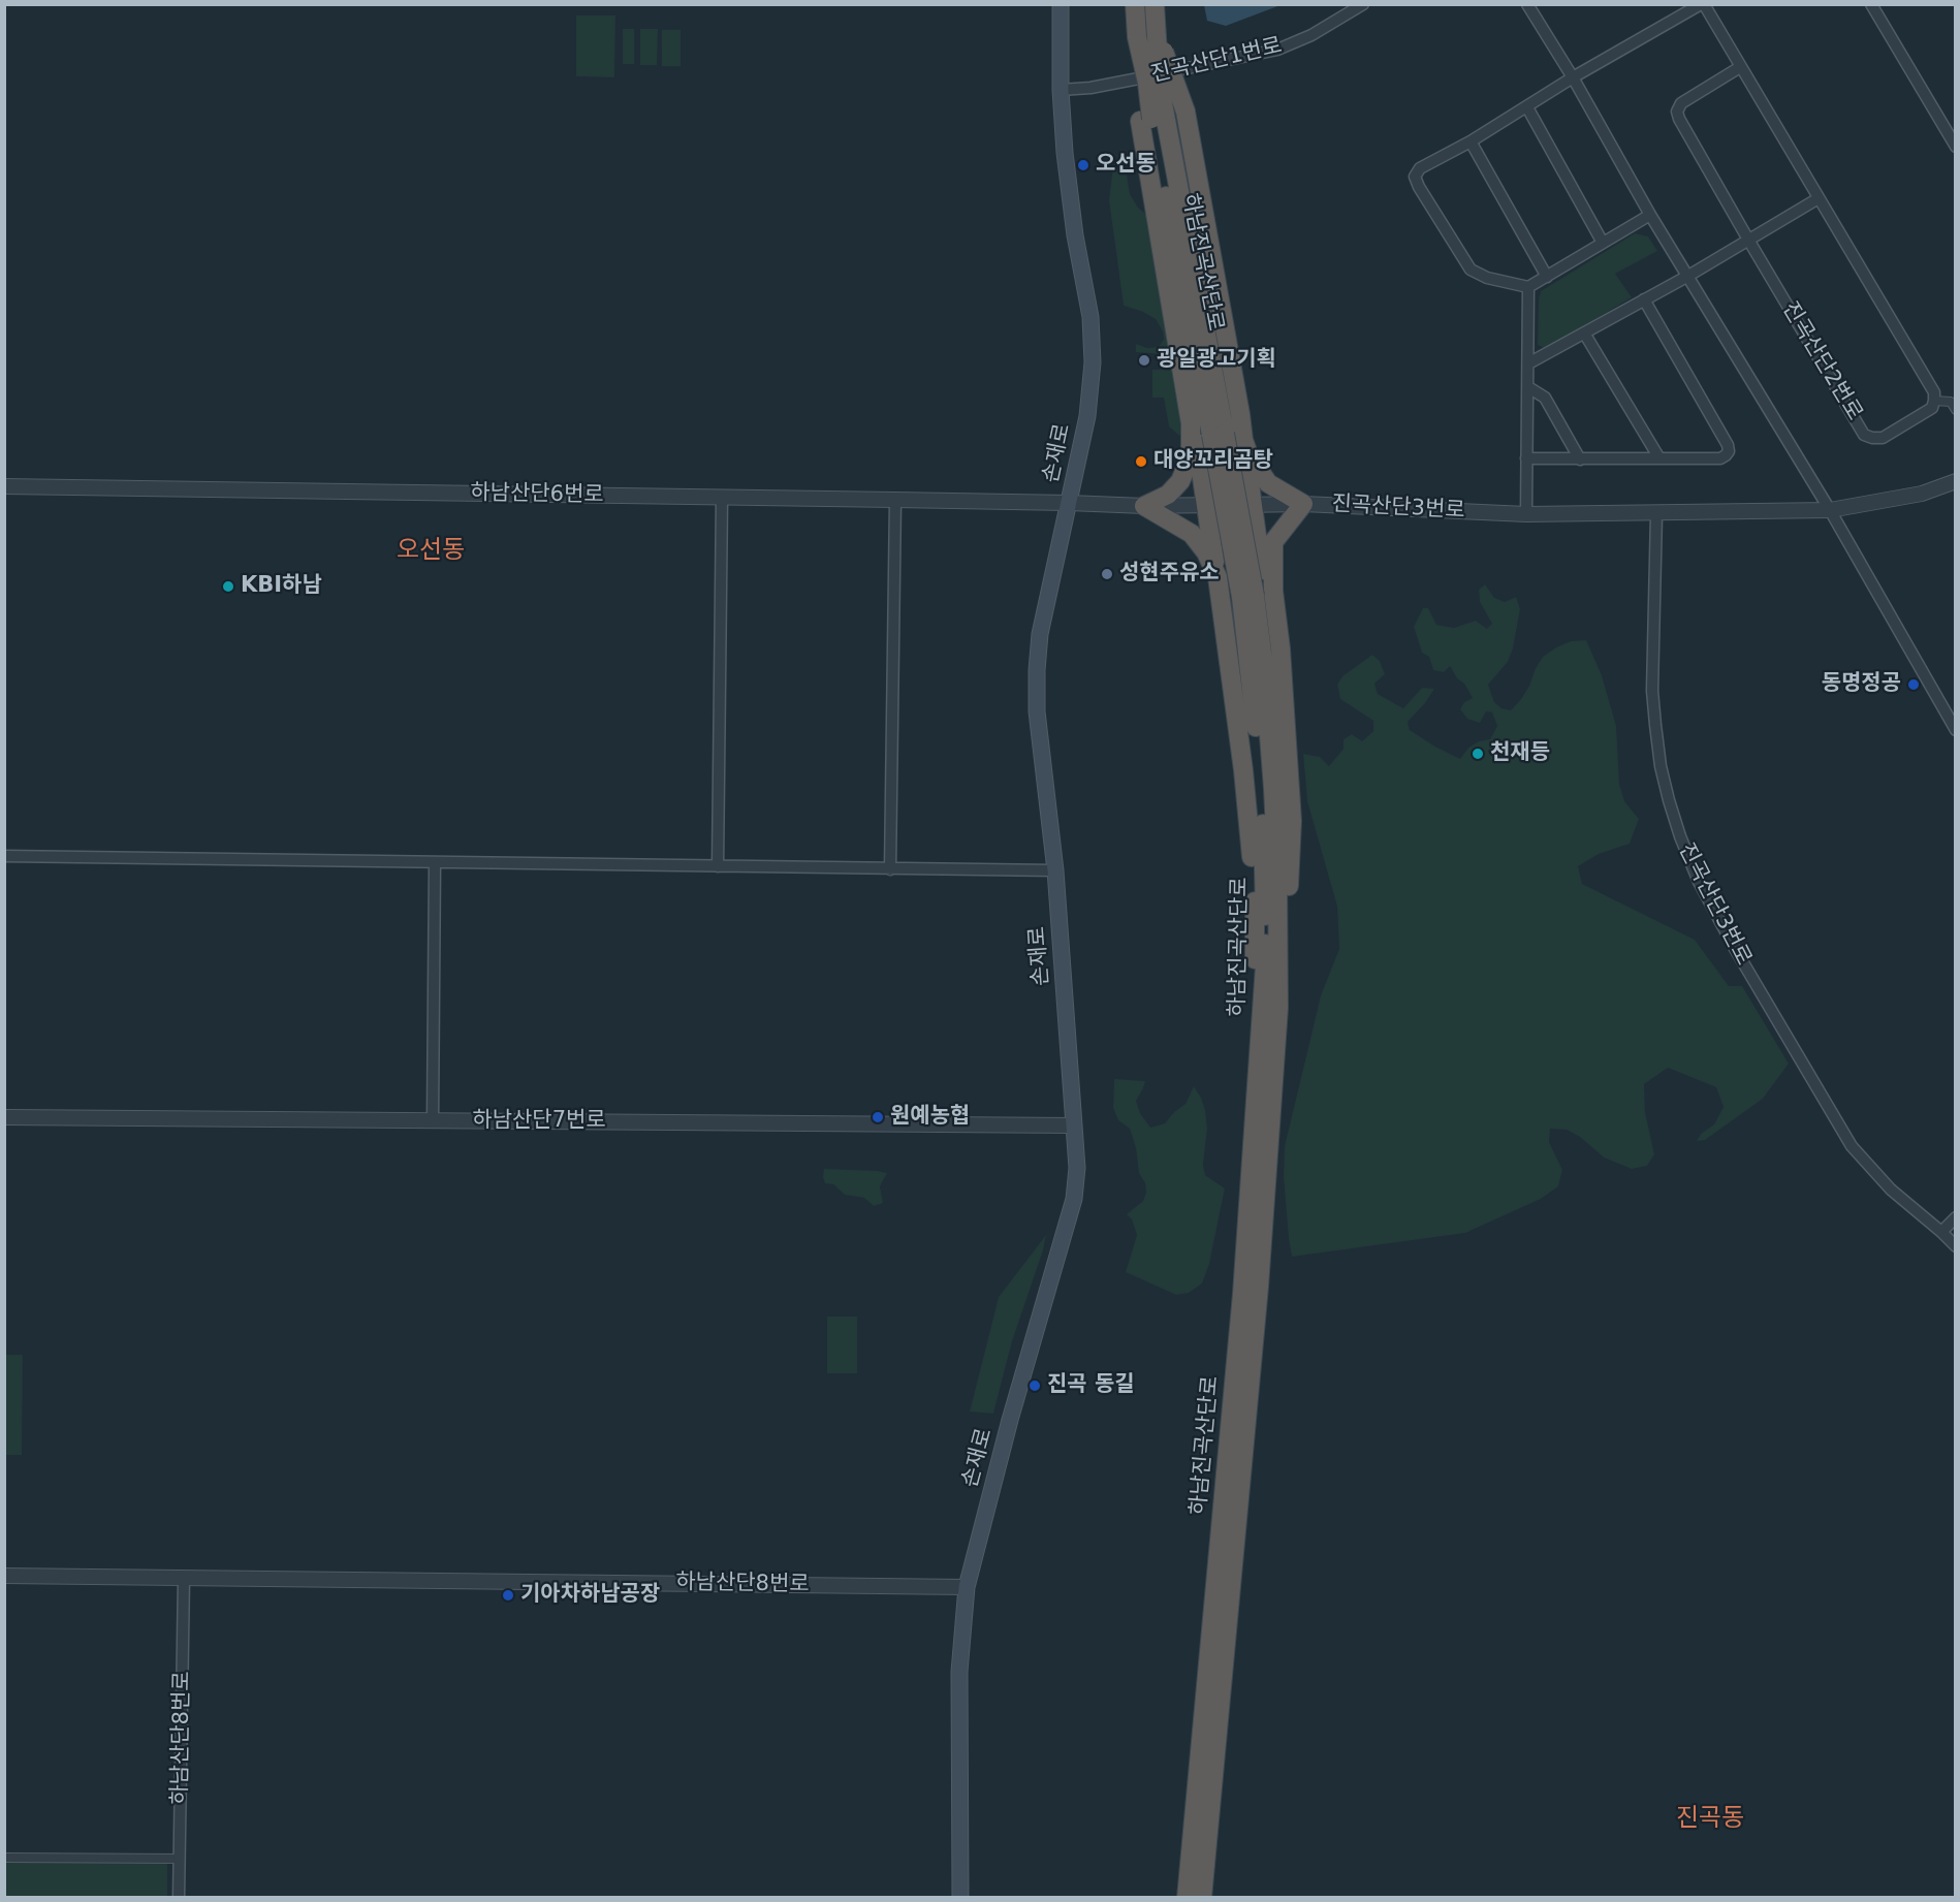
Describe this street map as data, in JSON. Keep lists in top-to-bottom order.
{
  "streets": {
    "highway": ["하남진곡산단로"],
    "main road": ["손재로"],
    "street": [
      "진곡산단1번로",
      "진곡산단2번로",
      "하남산단6번로",
      "진곡산단3번로",
      "하남산단7번로",
      "하남산단8번로"
    ]
  },
  "crossings": [
    ["진곡산단1번로", "손재로"],
    ["손재로", "하남산단6번로"],
    ["손재로", "하남산단7번로"],
    ["손재로", "하남산단8번로"],
    ["하남산단6번로", "진곡산단3번로"]
  ],
  "districts": ["오선동", "진곡동"],
  "places": [
    "오선동",
    "광일광고기획",
    "대양꼬리곰탕",
    "성현주유소",
    "KBI하남",
    "동명정공",
    "천재등",
    "원예농협",
    "진곡 동길",
    "기아차하남공장"
  ]
}
